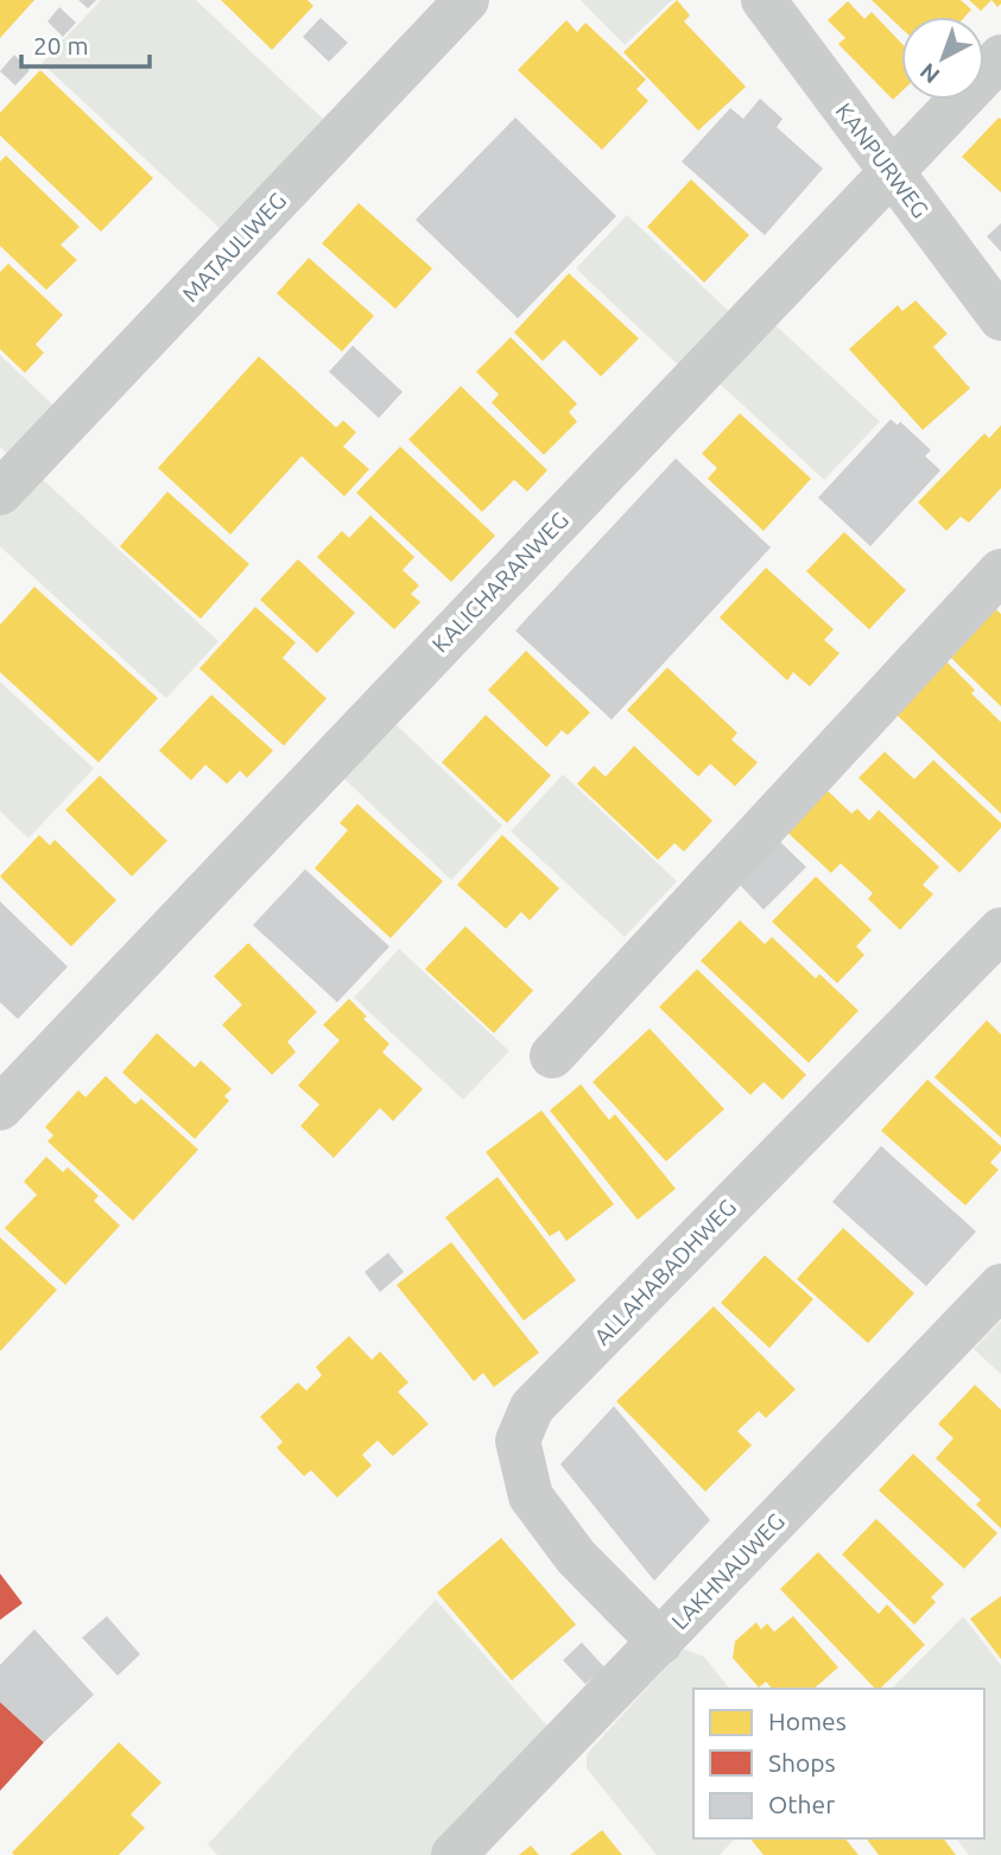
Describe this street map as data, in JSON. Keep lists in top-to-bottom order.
{
  "streets": {
    "street": [
      "KANPURWEG",
      "MATAULIWEG",
      "KALICHARANWEG",
      "ALLAHABADHWEG",
      "LAKHNAUWEG"
    ]
  },
  "crossings": [
    ["KANPURWEG", "KALICHARANWEG"],
    ["ALLAHABADHWEG", "LAKHNAUWEG"]
  ],
  "legend": ["Homes", "Shops", "Other"],
  "scale_bar": "20 m",
  "north": "bottom left"
}
